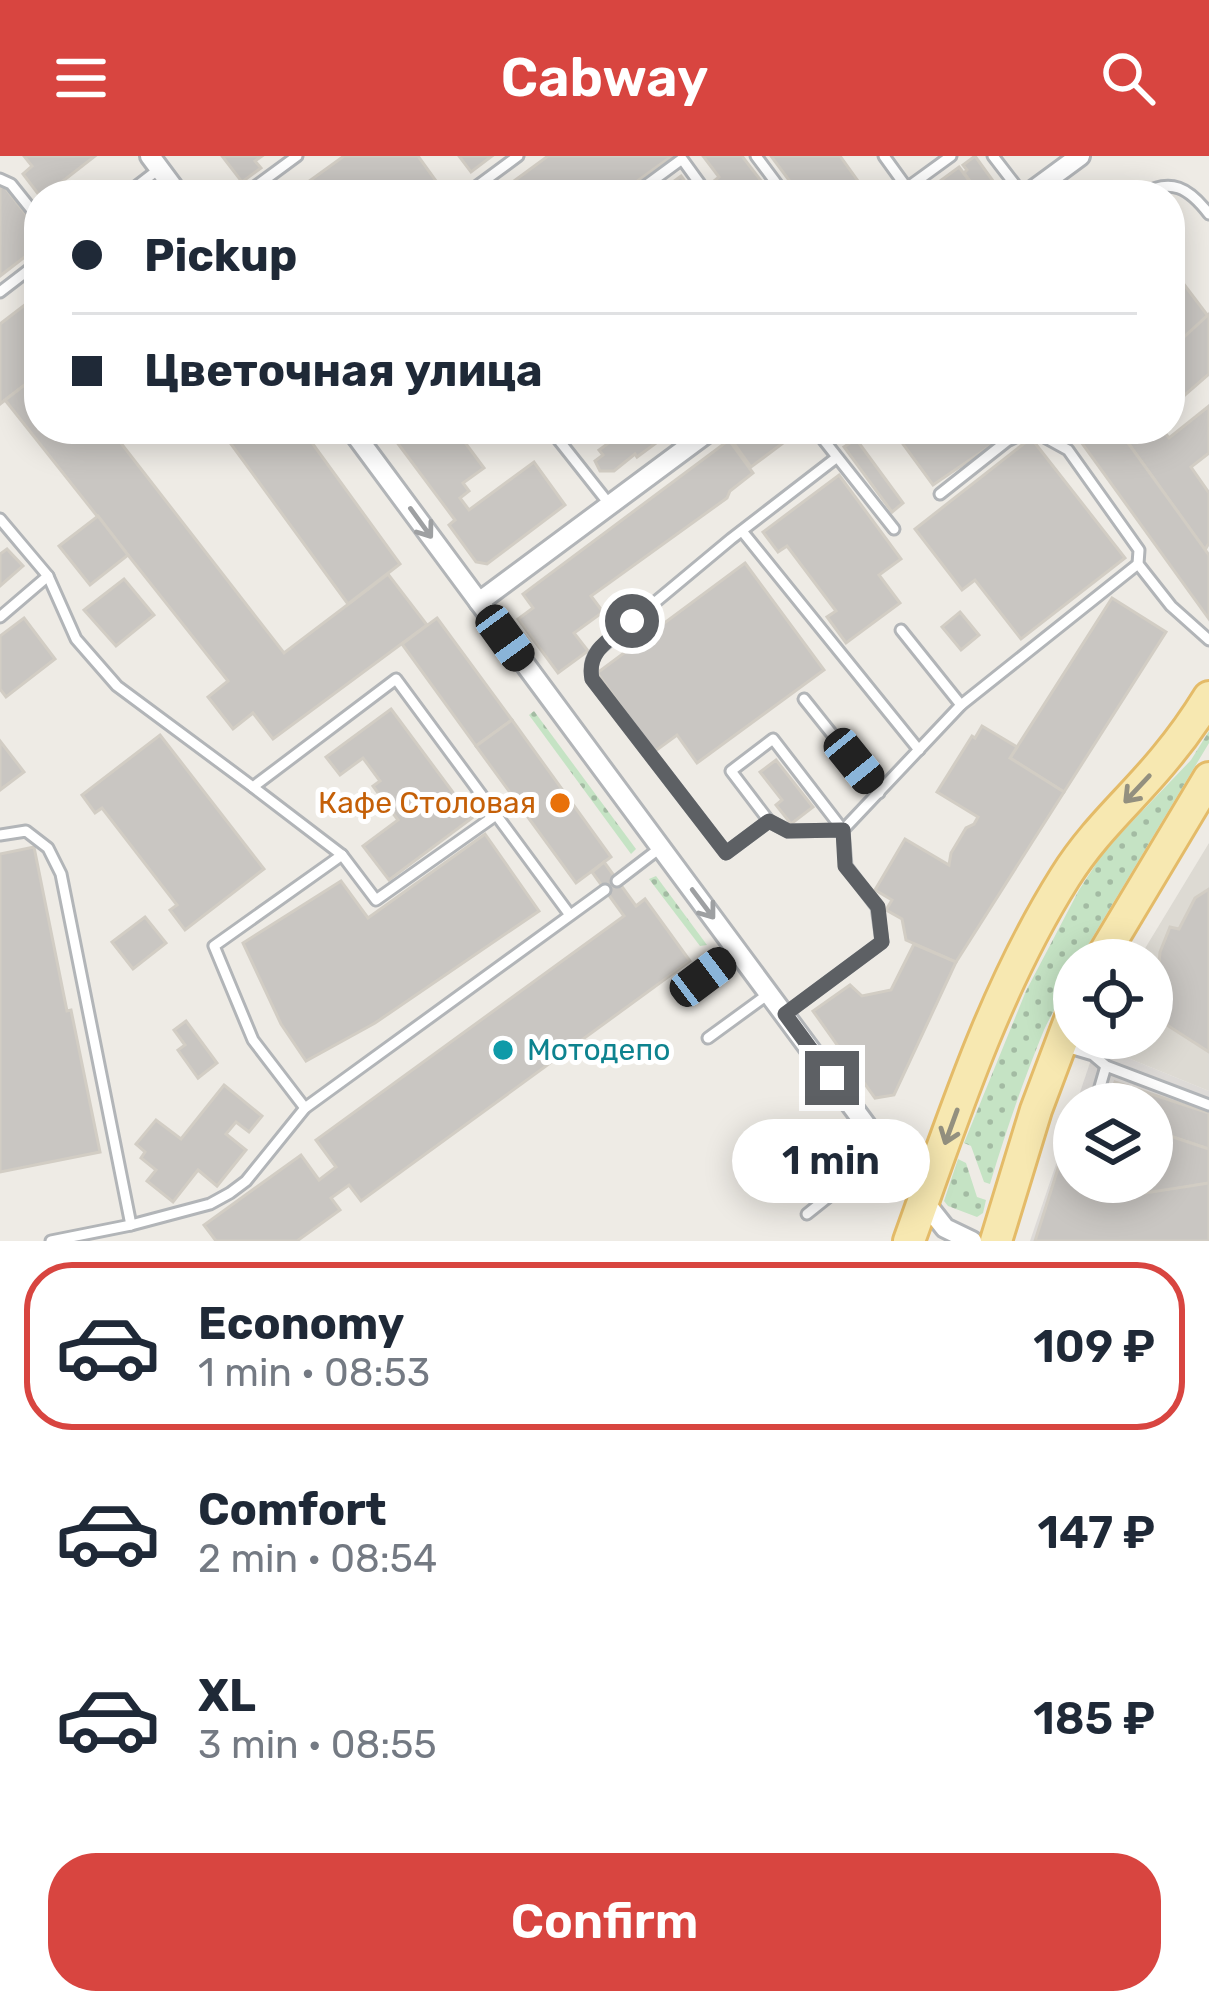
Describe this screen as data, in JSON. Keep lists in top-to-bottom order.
{
  "places": ["Кафе Столовая", "Мотодепо"],
  "page": {
    "header": "Cabway",
    "banner": ["Pickup", "Цветочная улица"],
    "bubble": "1 min",
    "list": [
      {
        "name": "Economy",
        "note": "1 min · 08:53",
        "value": "109 ₽"
      },
      {
        "name": "Comfort",
        "note": "2 min · 08:54",
        "value": "147 ₽"
      },
      {
        "name": "XL",
        "note": "3 min · 08:55",
        "value": "185 ₽"
      }
    ],
    "buttons": "Confirm"
  }
}
